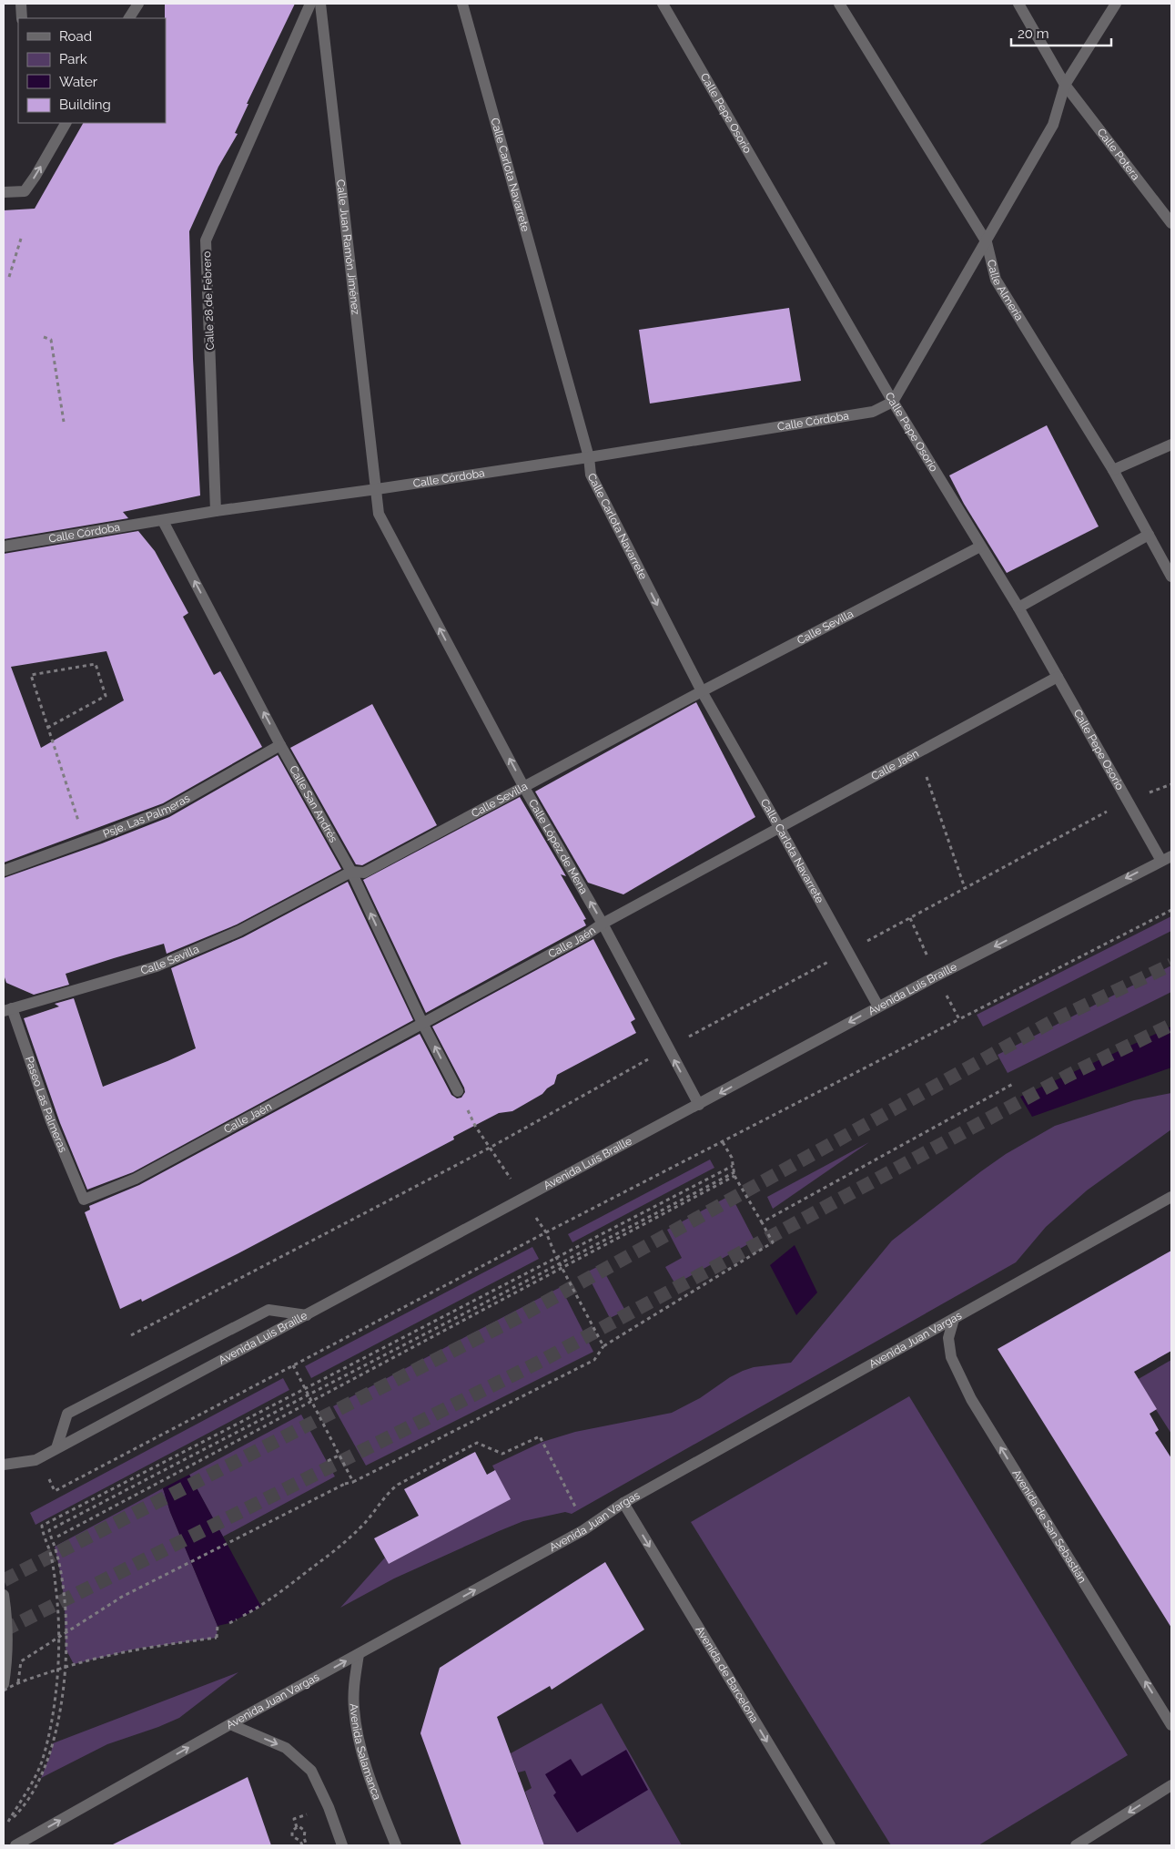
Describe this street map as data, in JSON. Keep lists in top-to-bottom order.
{
  "streets": {
    "street": [
      "Calle Pepe Osorio",
      "Calle Potera",
      "Calle Carlota Navarrete",
      "Calle Juan Ramón Jiménez",
      "Calle Almería",
      "Calle 28 de Febrero",
      "Calle Córdoba",
      "Calle Sevilla",
      "Calle Jaén",
      "Calle San Andrés",
      "Psje. Las Palmeras",
      "Calle López de Mena",
      "Avenida Luis Braille",
      "Paseo Las Palmeras",
      "Avenida Juan Vargas",
      "Avenida de San Sebastián",
      "Avenida de Barcelona",
      "Avenida Salamanca"
    ]
  },
  "crossings": [
    ["Calle Pepe Osorio", "Calle Córdoba"],
    ["Calle Pepe Osorio", "Calle Sevilla"],
    ["Calle Pepe Osorio", "Calle Jaén"],
    ["Calle Pepe Osorio", "Avenida Luis Braille"],
    ["Calle Carlota Navarrete", "Calle Córdoba"],
    ["Calle Carlota Navarrete", "Calle Sevilla"],
    ["Calle Carlota Navarrete", "Calle Jaén"],
    ["Calle Carlota Navarrete", "Avenida Luis Braille"],
    ["Calle Juan Ramón Jiménez", "Calle Córdoba"],
    ["Calle Juan Ramón Jiménez", "Calle López de Mena"],
    ["Calle 28 de Febrero", "Calle Córdoba"],
    ["Calle Córdoba", "Calle San Andrés"],
    ["Calle Córdoba", "Calle López de Mena"],
    ["Calle Sevilla", "Calle San Andrés"],
    ["Calle Sevilla", "Calle López de Mena"],
    ["Calle Sevilla", "Paseo Las Palmeras"],
    ["Calle Jaén", "Calle San Andrés"],
    ["Calle Jaén", "Calle López de Mena"],
    ["Calle Jaén", "Paseo Las Palmeras"],
    ["Calle San Andrés", "Psje. Las Palmeras"],
    ["Calle López de Mena", "Avenida Luis Braille"],
    ["Avenida Juan Vargas", "Avenida de San Sebastián"],
    ["Avenida Juan Vargas", "Avenida de Barcelona"],
    ["Avenida Juan Vargas", "Avenida Salamanca"]
  ],
  "one_way": [
    "Calle San Andrés",
    "Calle López de Mena",
    "Avenida Luis Braille",
    "Avenida Juan Vargas",
    "Avenida de San Sebastián",
    "Avenida de Barcelona"
  ],
  "legend": [
    "Road",
    "Park",
    "Water",
    "Building"
  ],
  "scale_bar": "20 m"
}
